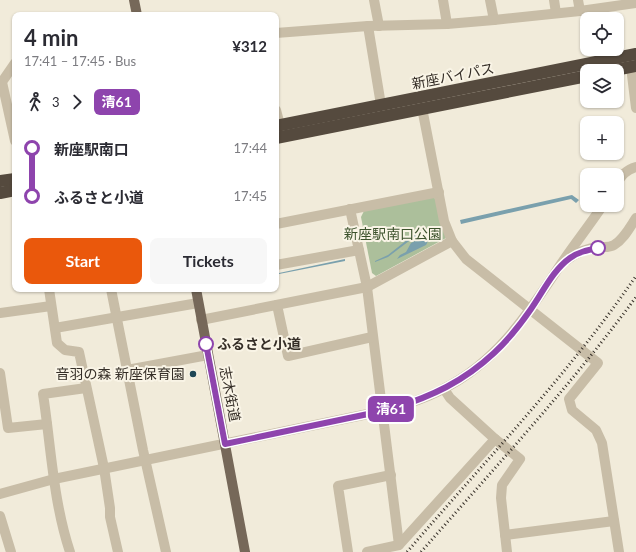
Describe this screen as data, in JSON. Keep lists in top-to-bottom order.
{
  "streets": {
    "highway": ["新座バイパス"],
    "main road": ["志木街道"]
  },
  "parks": ["新座駅南口公園"],
  "places": ["ふるさと小道", "音羽の森 新座保育園"],
  "lines": ["bus line 清61"],
  "page": {
    "on_map": "清61",
    "map_buttons": ["+", "−"],
    "heading": ["4 min", "17:41 – 17:45 · Bus", "¥312"],
    "legs": ["3", "清61"],
    "list": [
      {
        "name": "新座駅南口",
        "value": "17:44"
      },
      {
        "name": "ふるさと小道",
        "value": "17:45"
      }
    ],
    "buttons": ["Start", "Tickets"]
  }
}
